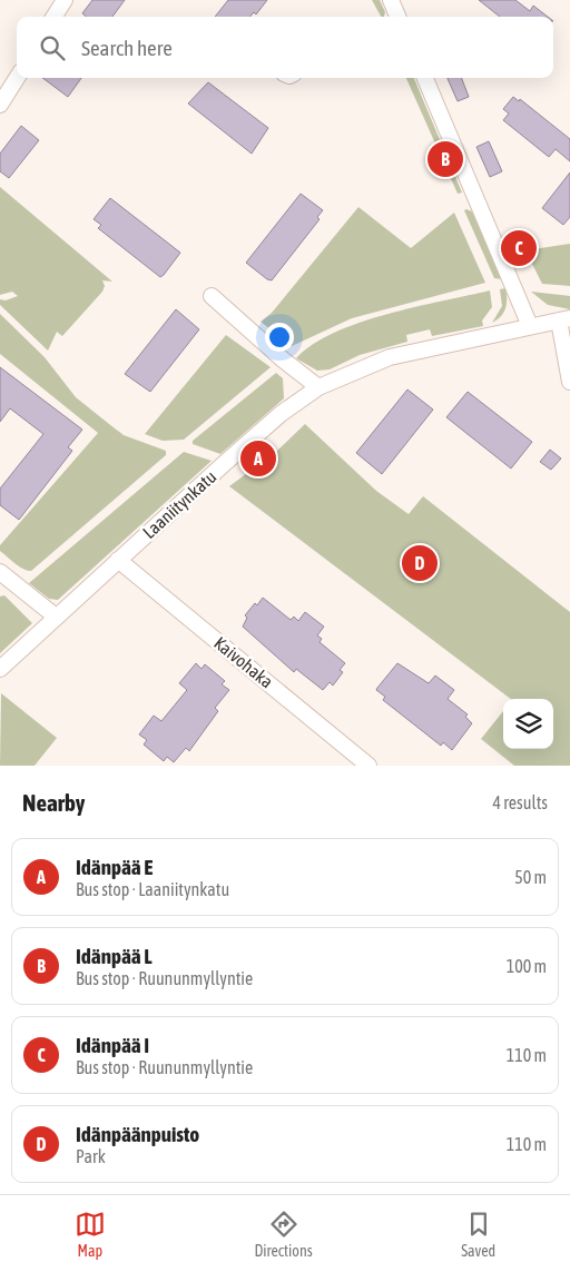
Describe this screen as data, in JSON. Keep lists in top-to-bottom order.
{
  "streets": {
    "street": ["Laaniitynkatu", "Kaivohaka"]
  },
  "crossings": [
    ["Laaniitynkatu", "Kaivohaka"]
  ],
  "page": {
    "search": "Search here",
    "pins": [
      "B",
      "C",
      "A",
      "D"
    ],
    "heading": ["Nearby", "4 results"],
    "list": [
      {
        "mark": "A",
        "name": "Idänpää E",
        "note": "Bus stop · Laaniitynkatu",
        "value": "50 m"
      },
      {
        "mark": "B",
        "name": "Idänpää L",
        "note": "Bus stop · Ruununmyllyntie",
        "value": "100 m"
      },
      {
        "mark": "C",
        "name": "Idänpää I",
        "note": "Bus stop · Ruununmyllyntie",
        "value": "110 m"
      },
      {
        "mark": "D",
        "name": "Idänpäänpuisto",
        "note": "Park",
        "value": "110 m"
      }
    ],
    "nav": ["Map", "Directions", "Saved"]
  }
}
